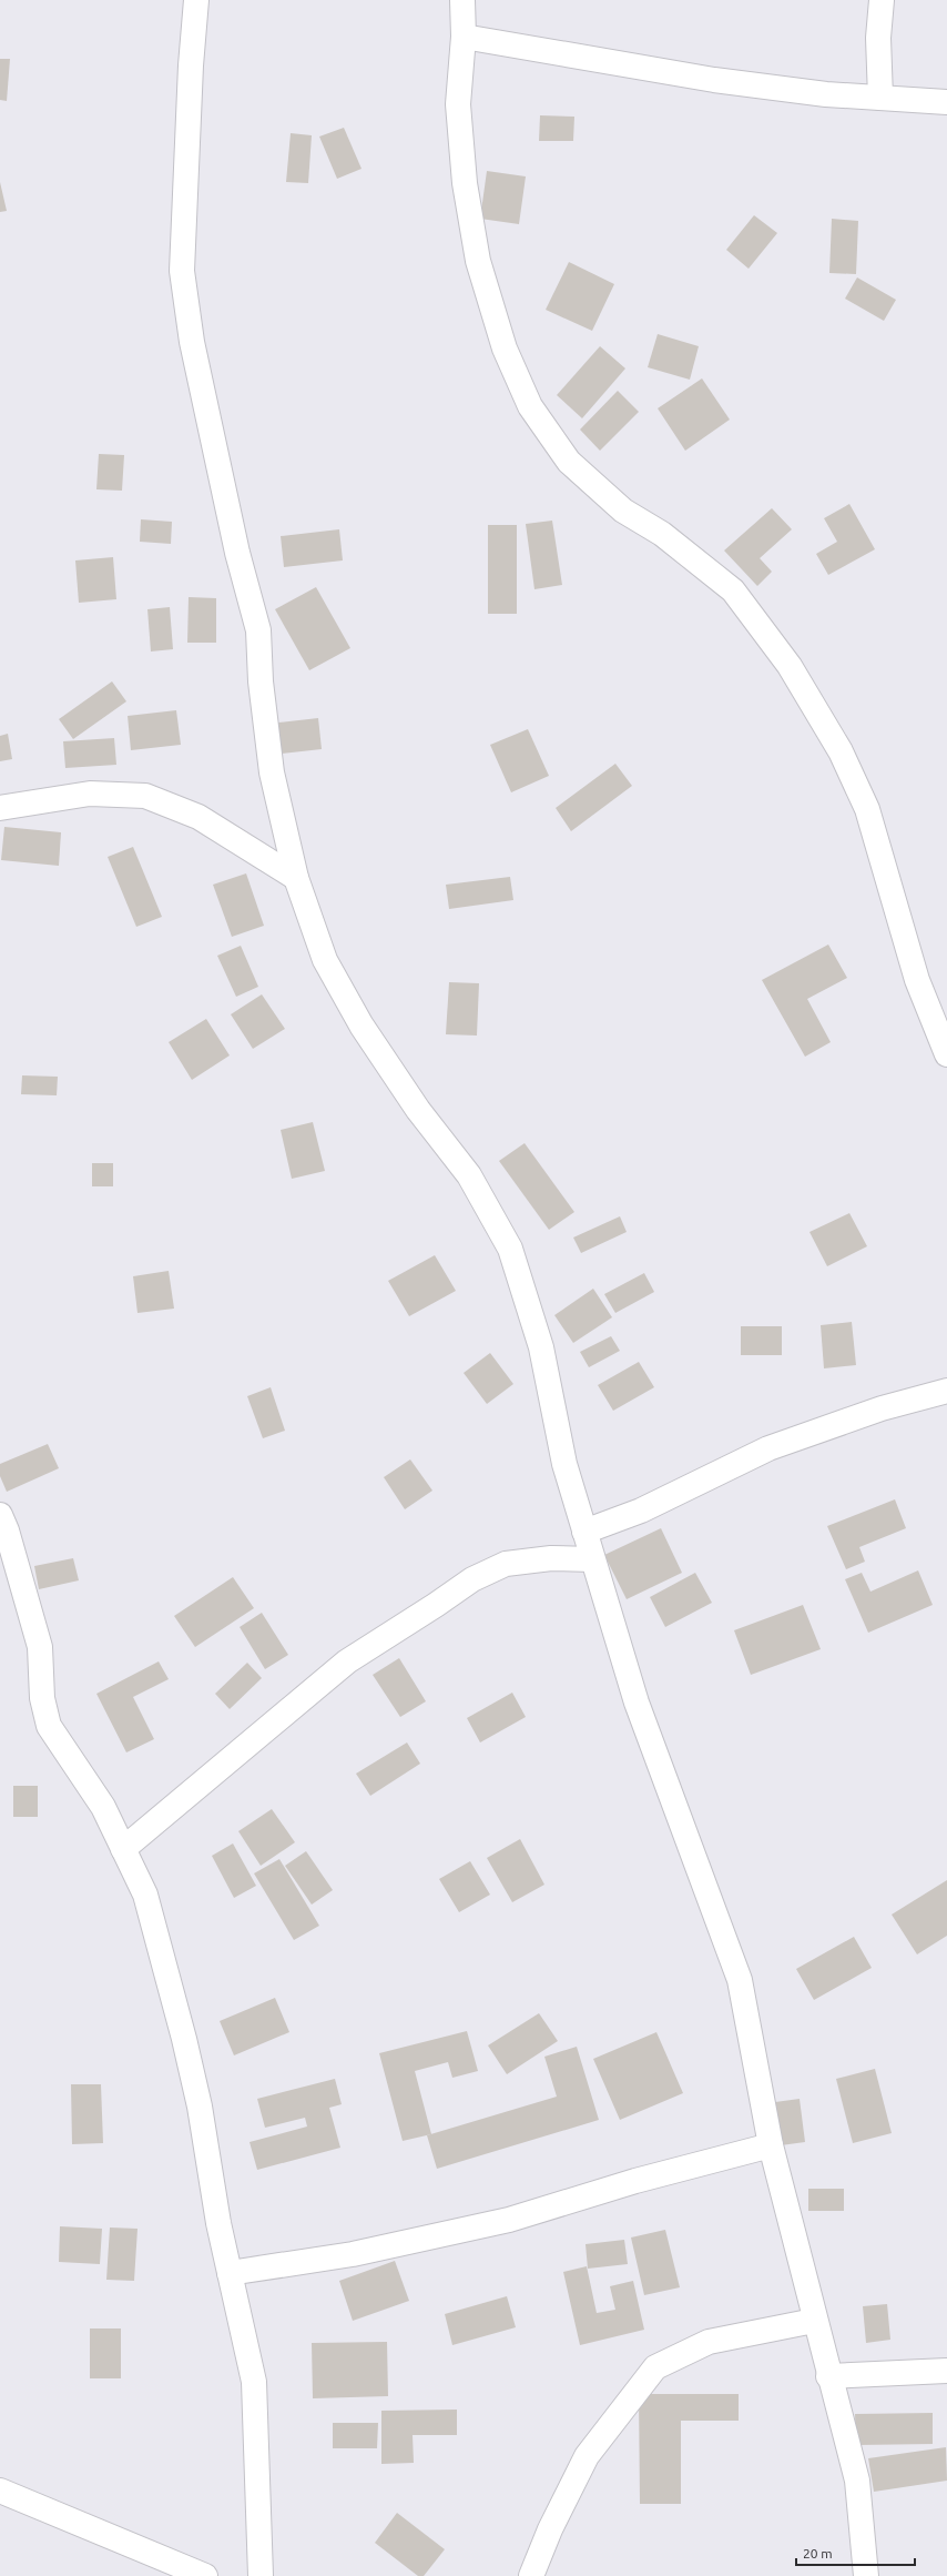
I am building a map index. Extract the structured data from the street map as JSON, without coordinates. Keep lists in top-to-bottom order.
{
  "scale_bar": "20 m"
}
